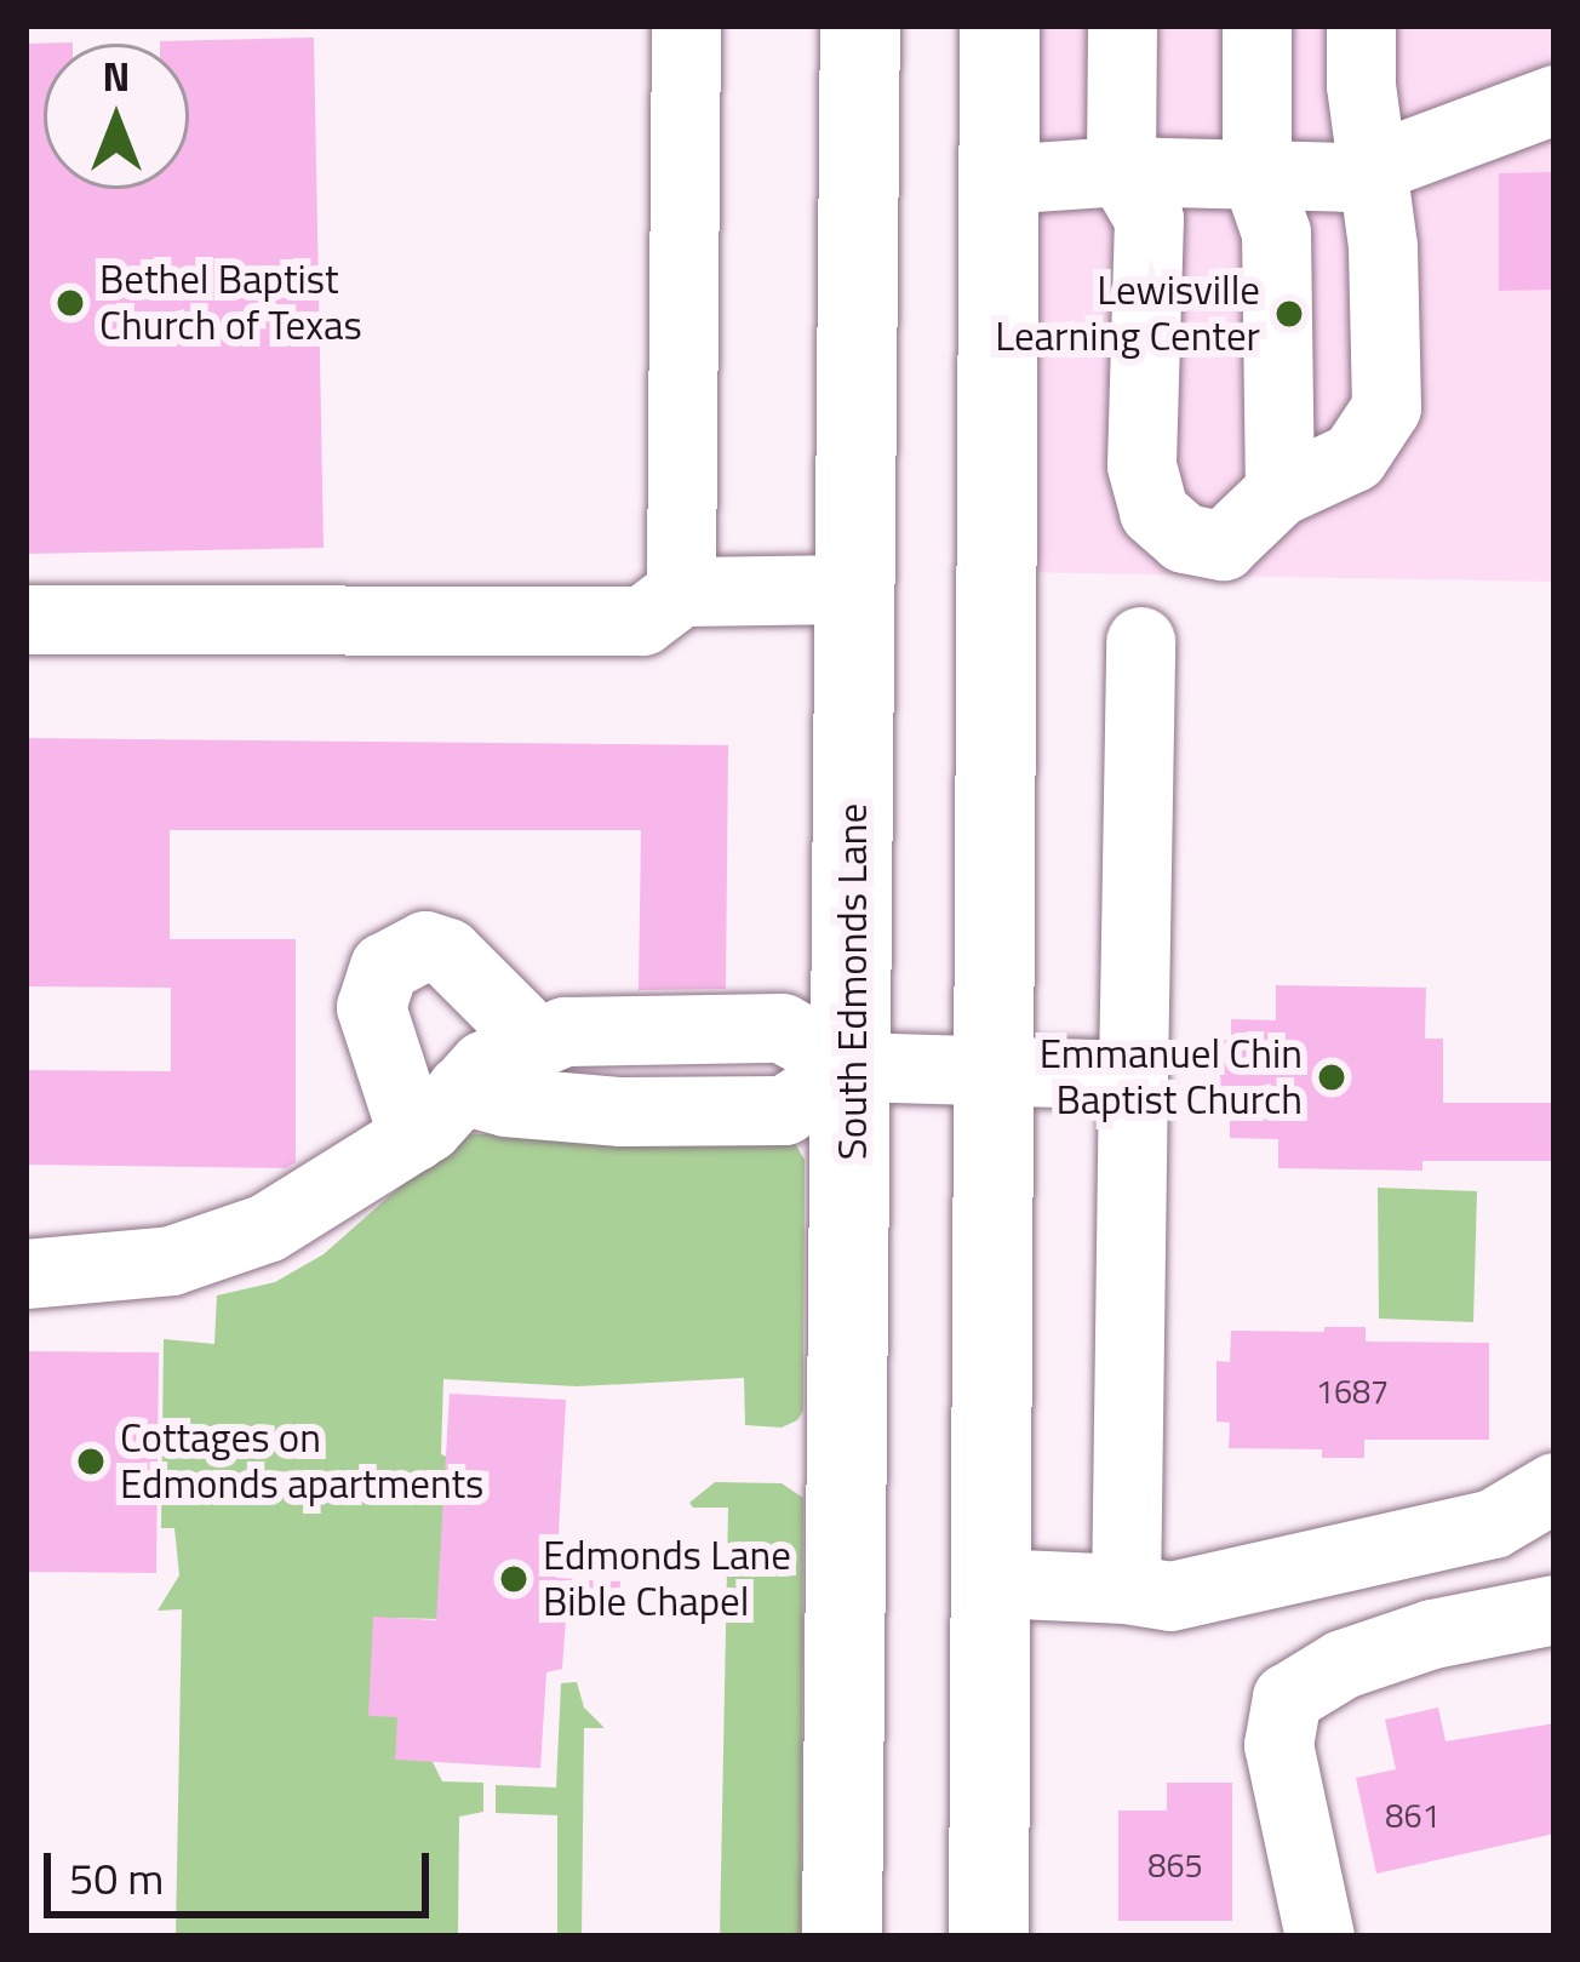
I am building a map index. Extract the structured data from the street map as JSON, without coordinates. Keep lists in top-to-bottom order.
{
  "streets": {
    "main road": ["South Edmonds Lane"]
  },
  "places": [
    "Bethel Baptist Church of Texas",
    "Lewisville Learning Center",
    "Emmanuel Chin Baptist Church",
    "Cottages on Edmonds apartments",
    "Edmonds Lane Bible Chapel"
  ],
  "house_numbers": ["1687", "861", "865"],
  "scale_bar": "50 m",
  "north": "top"
}
